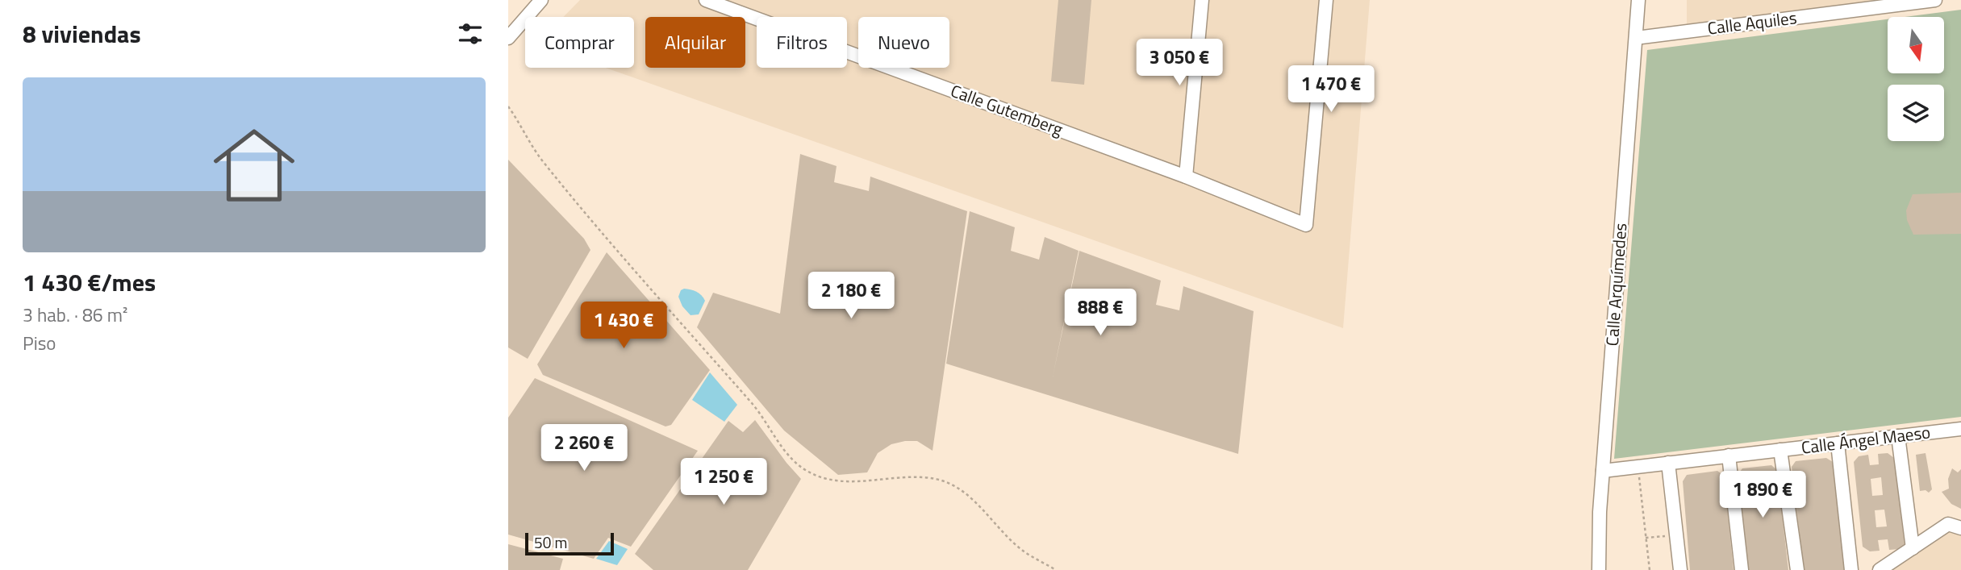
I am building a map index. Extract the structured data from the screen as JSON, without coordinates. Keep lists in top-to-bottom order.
{
  "streets": {
    "street": [
      "Calle Aquiles",
      "Calle Gutemberg",
      "Calle Arquímedes",
      "Calle Ángel Maeso"
    ]
  },
  "crossings": [
    ["Calle Aquiles", "Calle Arquímedes"],
    ["Calle Arquímedes", "Calle Ángel Maeso"]
  ],
  "scale_bar": "50 m",
  "north": "bottom",
  "page": {
    "heading": "8 viviendas",
    "chip": [
      "Comprar",
      "Alquilar",
      "Filtros",
      "Nuevo"
    ],
    "price": [
      "3 050 €",
      "1 470 €",
      "2 180 €",
      "888 €",
      "1 430 €",
      "2 260 €",
      "1 250 €",
      "1 890 €"
    ],
    "list": [
      {
        "name": "1 430 €/mes",
        "note": "3 hab. · 86 m² · Piso"
      }
    ],
    "scale": "50 m"
  }
}
